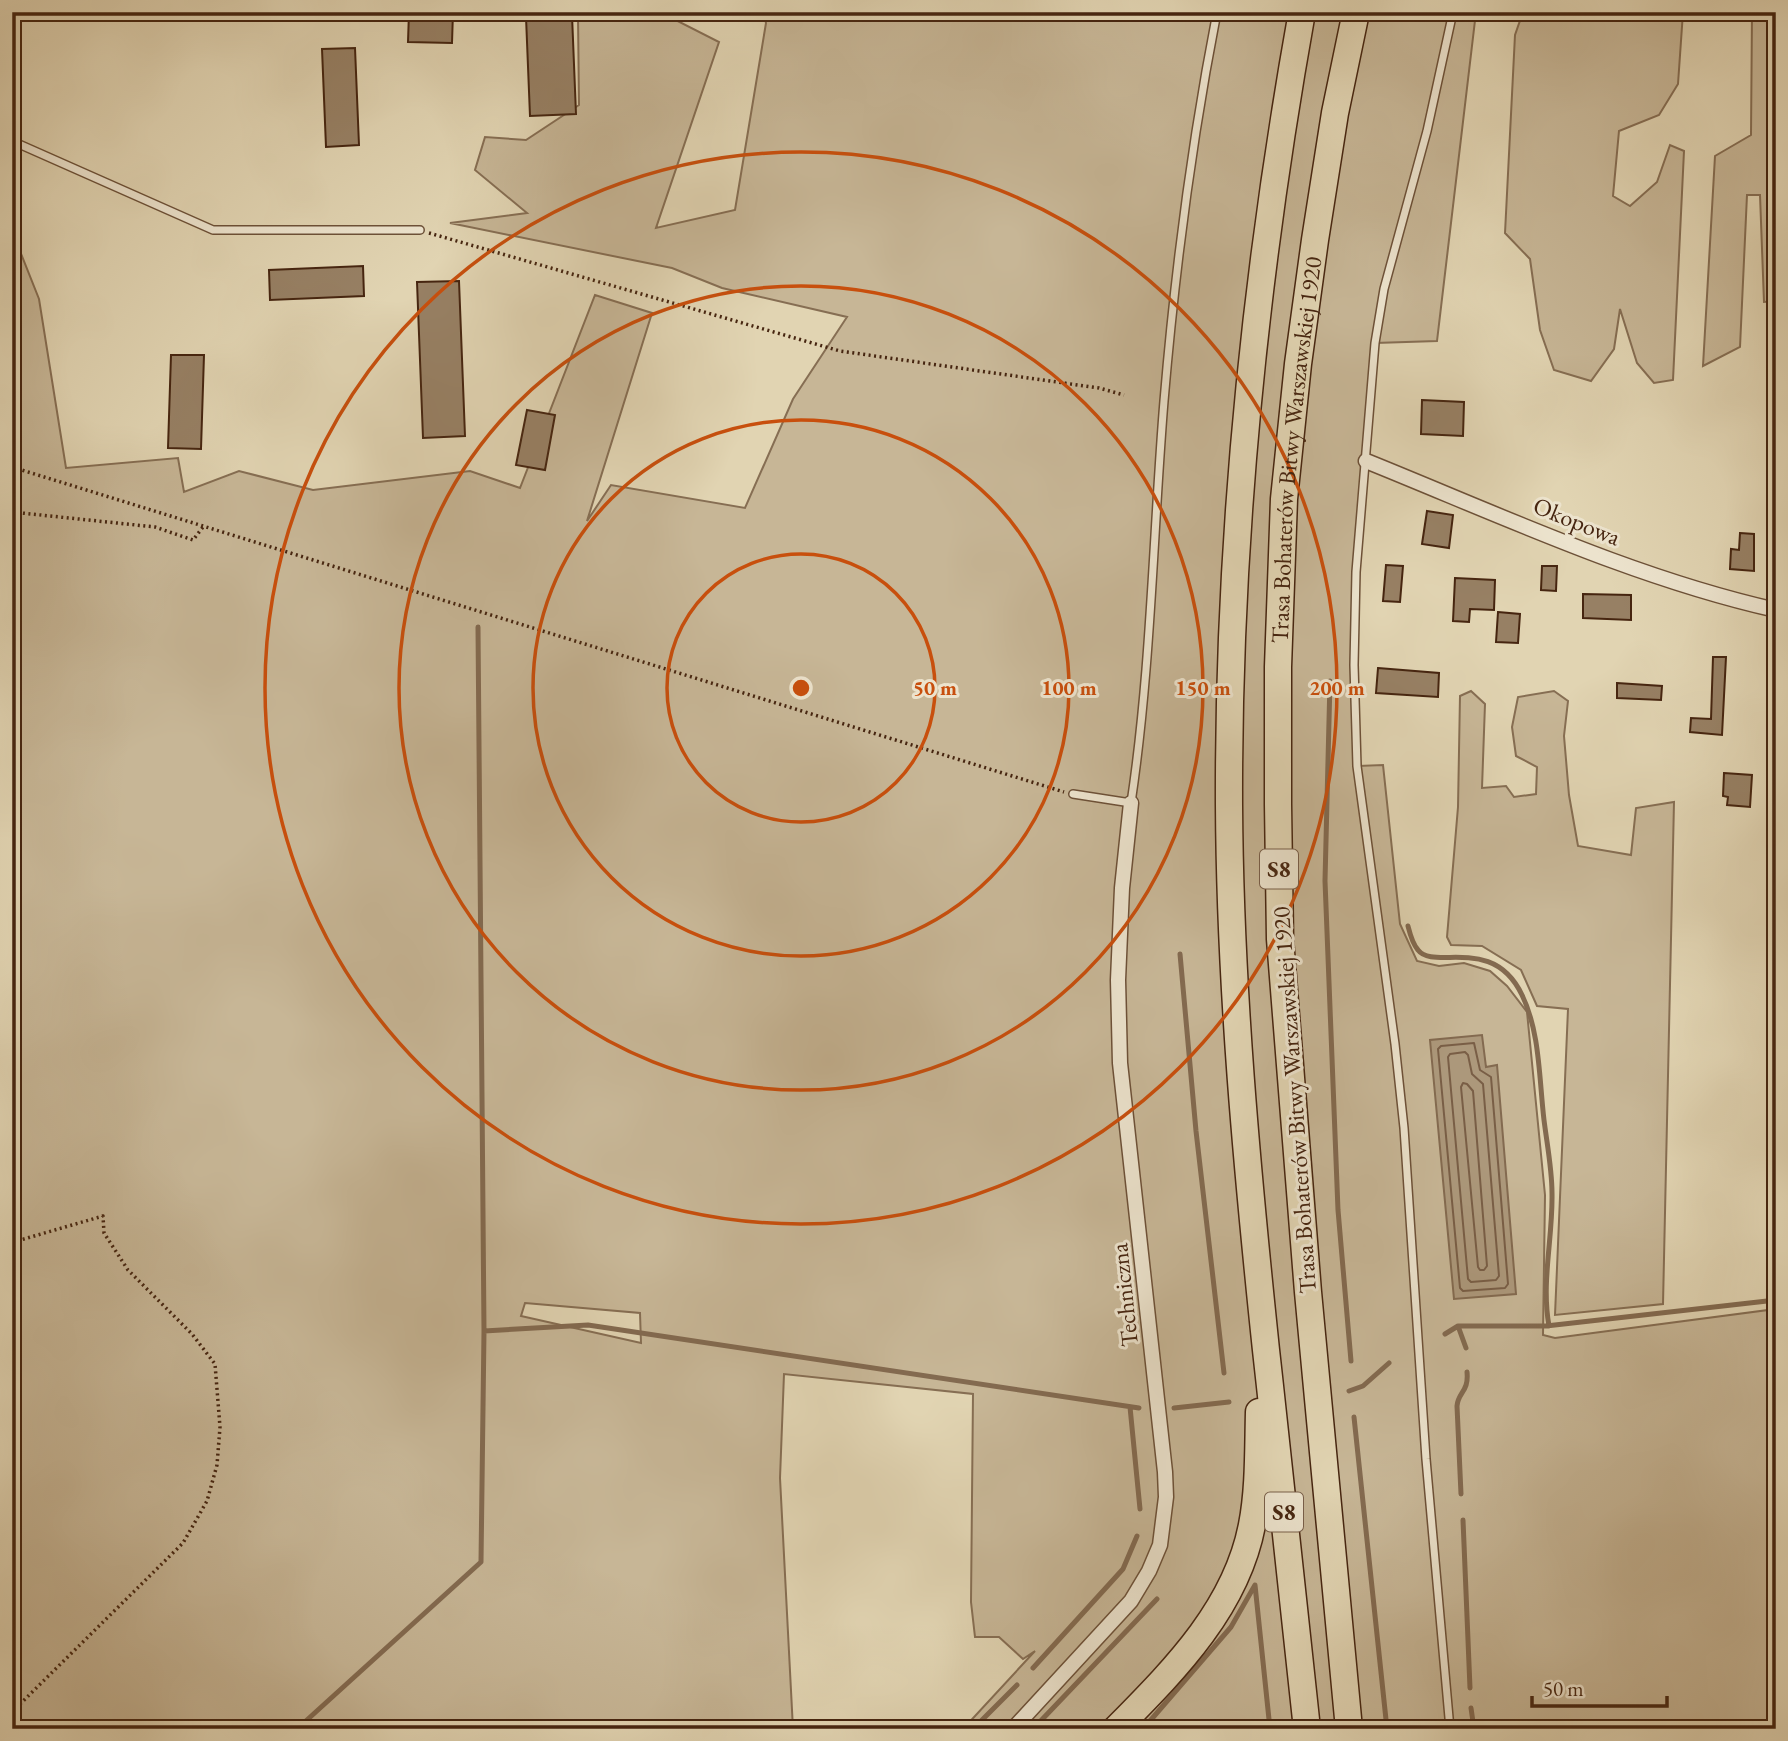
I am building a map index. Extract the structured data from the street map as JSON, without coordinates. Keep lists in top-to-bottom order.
{
  "streets": {
    "highway": ["Trasa Bohaterów Bitwy Warszawskiej 1920", "S8"],
    "street": ["Okopowa", "Techniczna"]
  },
  "scale_bar": "50 m",
  "rings": [
    "50 m",
    "100 m",
    "150 m",
    "200 m"
  ]
}
